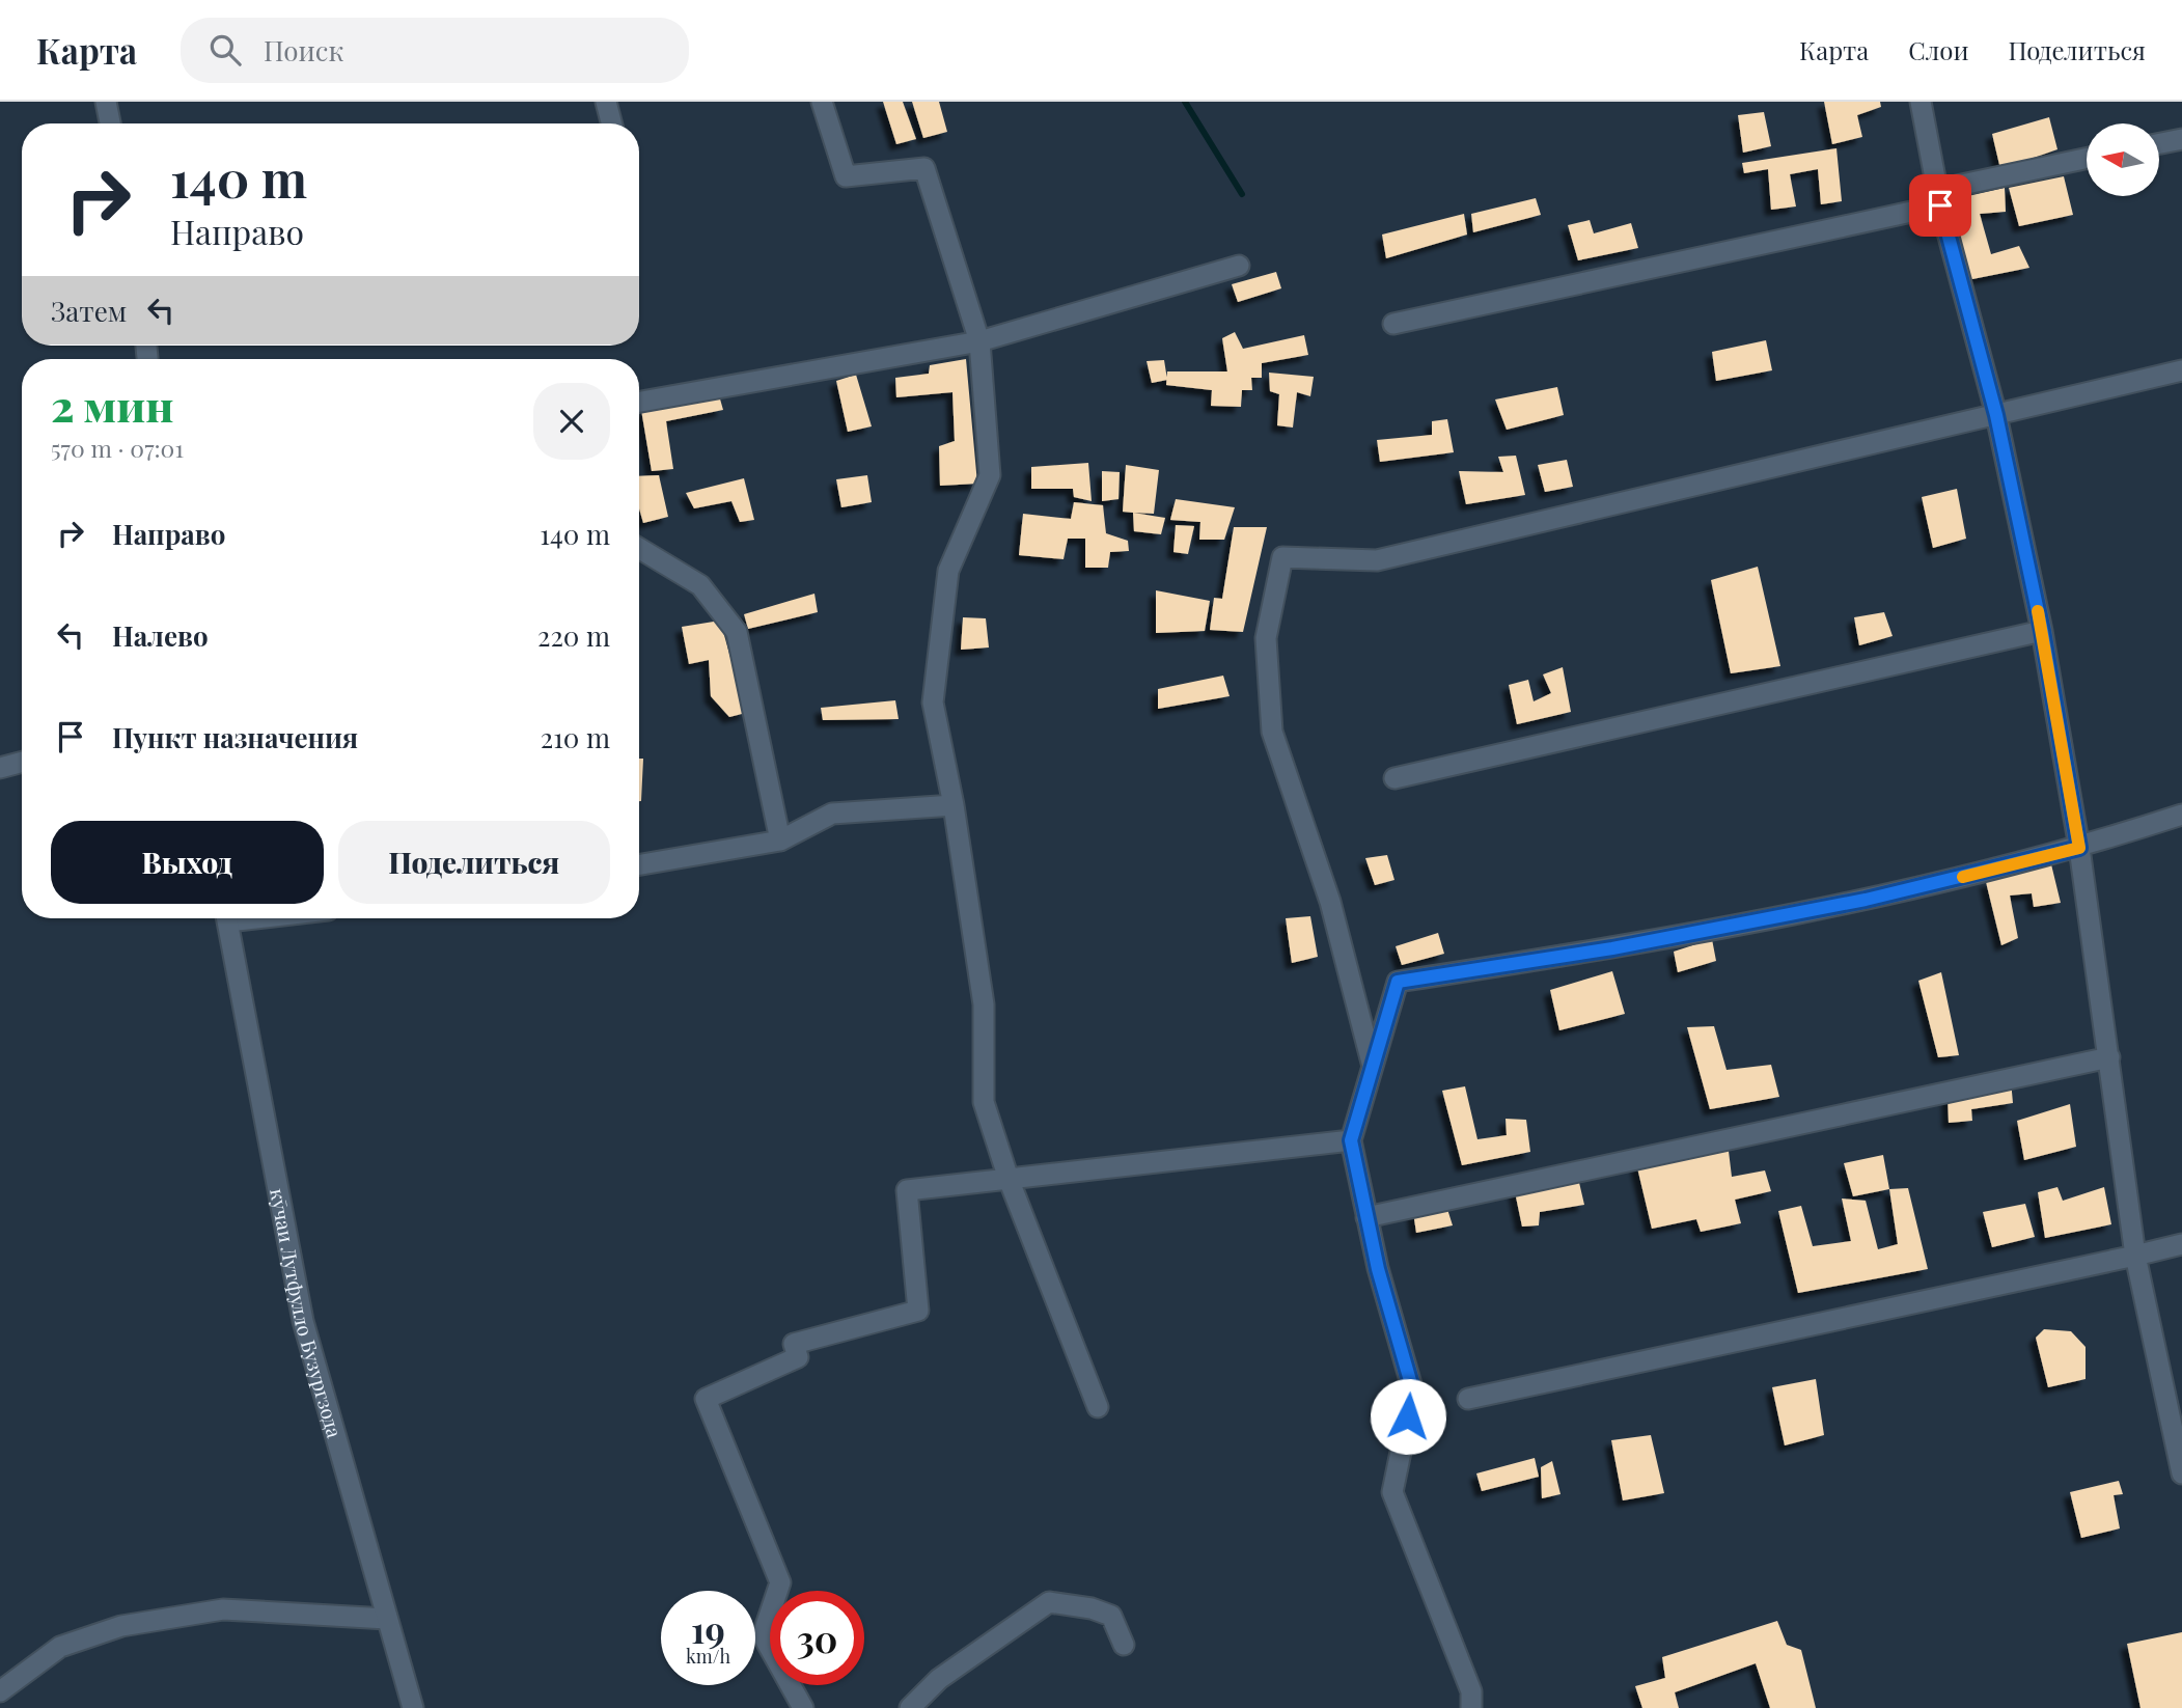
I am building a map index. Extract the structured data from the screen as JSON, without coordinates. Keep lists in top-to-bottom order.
{
  "streets": {
    "street": ["кӯчаи Лутфулло Бузургзода"]
  },
  "north": "left",
  "page": {
    "header": "Карта",
    "search": "Поиск",
    "nav": ["Карта", "Слои", "Поделиться"],
    "turn": ["140 m", "Направо"],
    "then": "Затем",
    "heading": ["2 мин", "570 m · 07:01"],
    "list": [
      {
        "name": "Направо",
        "value": "140 m"
      },
      {
        "name": "Налево",
        "value": "220 m"
      },
      {
        "name": "Пункт назначения",
        "value": "210 m"
      }
    ],
    "buttons": ["Выход", "Поделиться"],
    "speed": "19 km/h",
    "limit": "30"
  }
}
